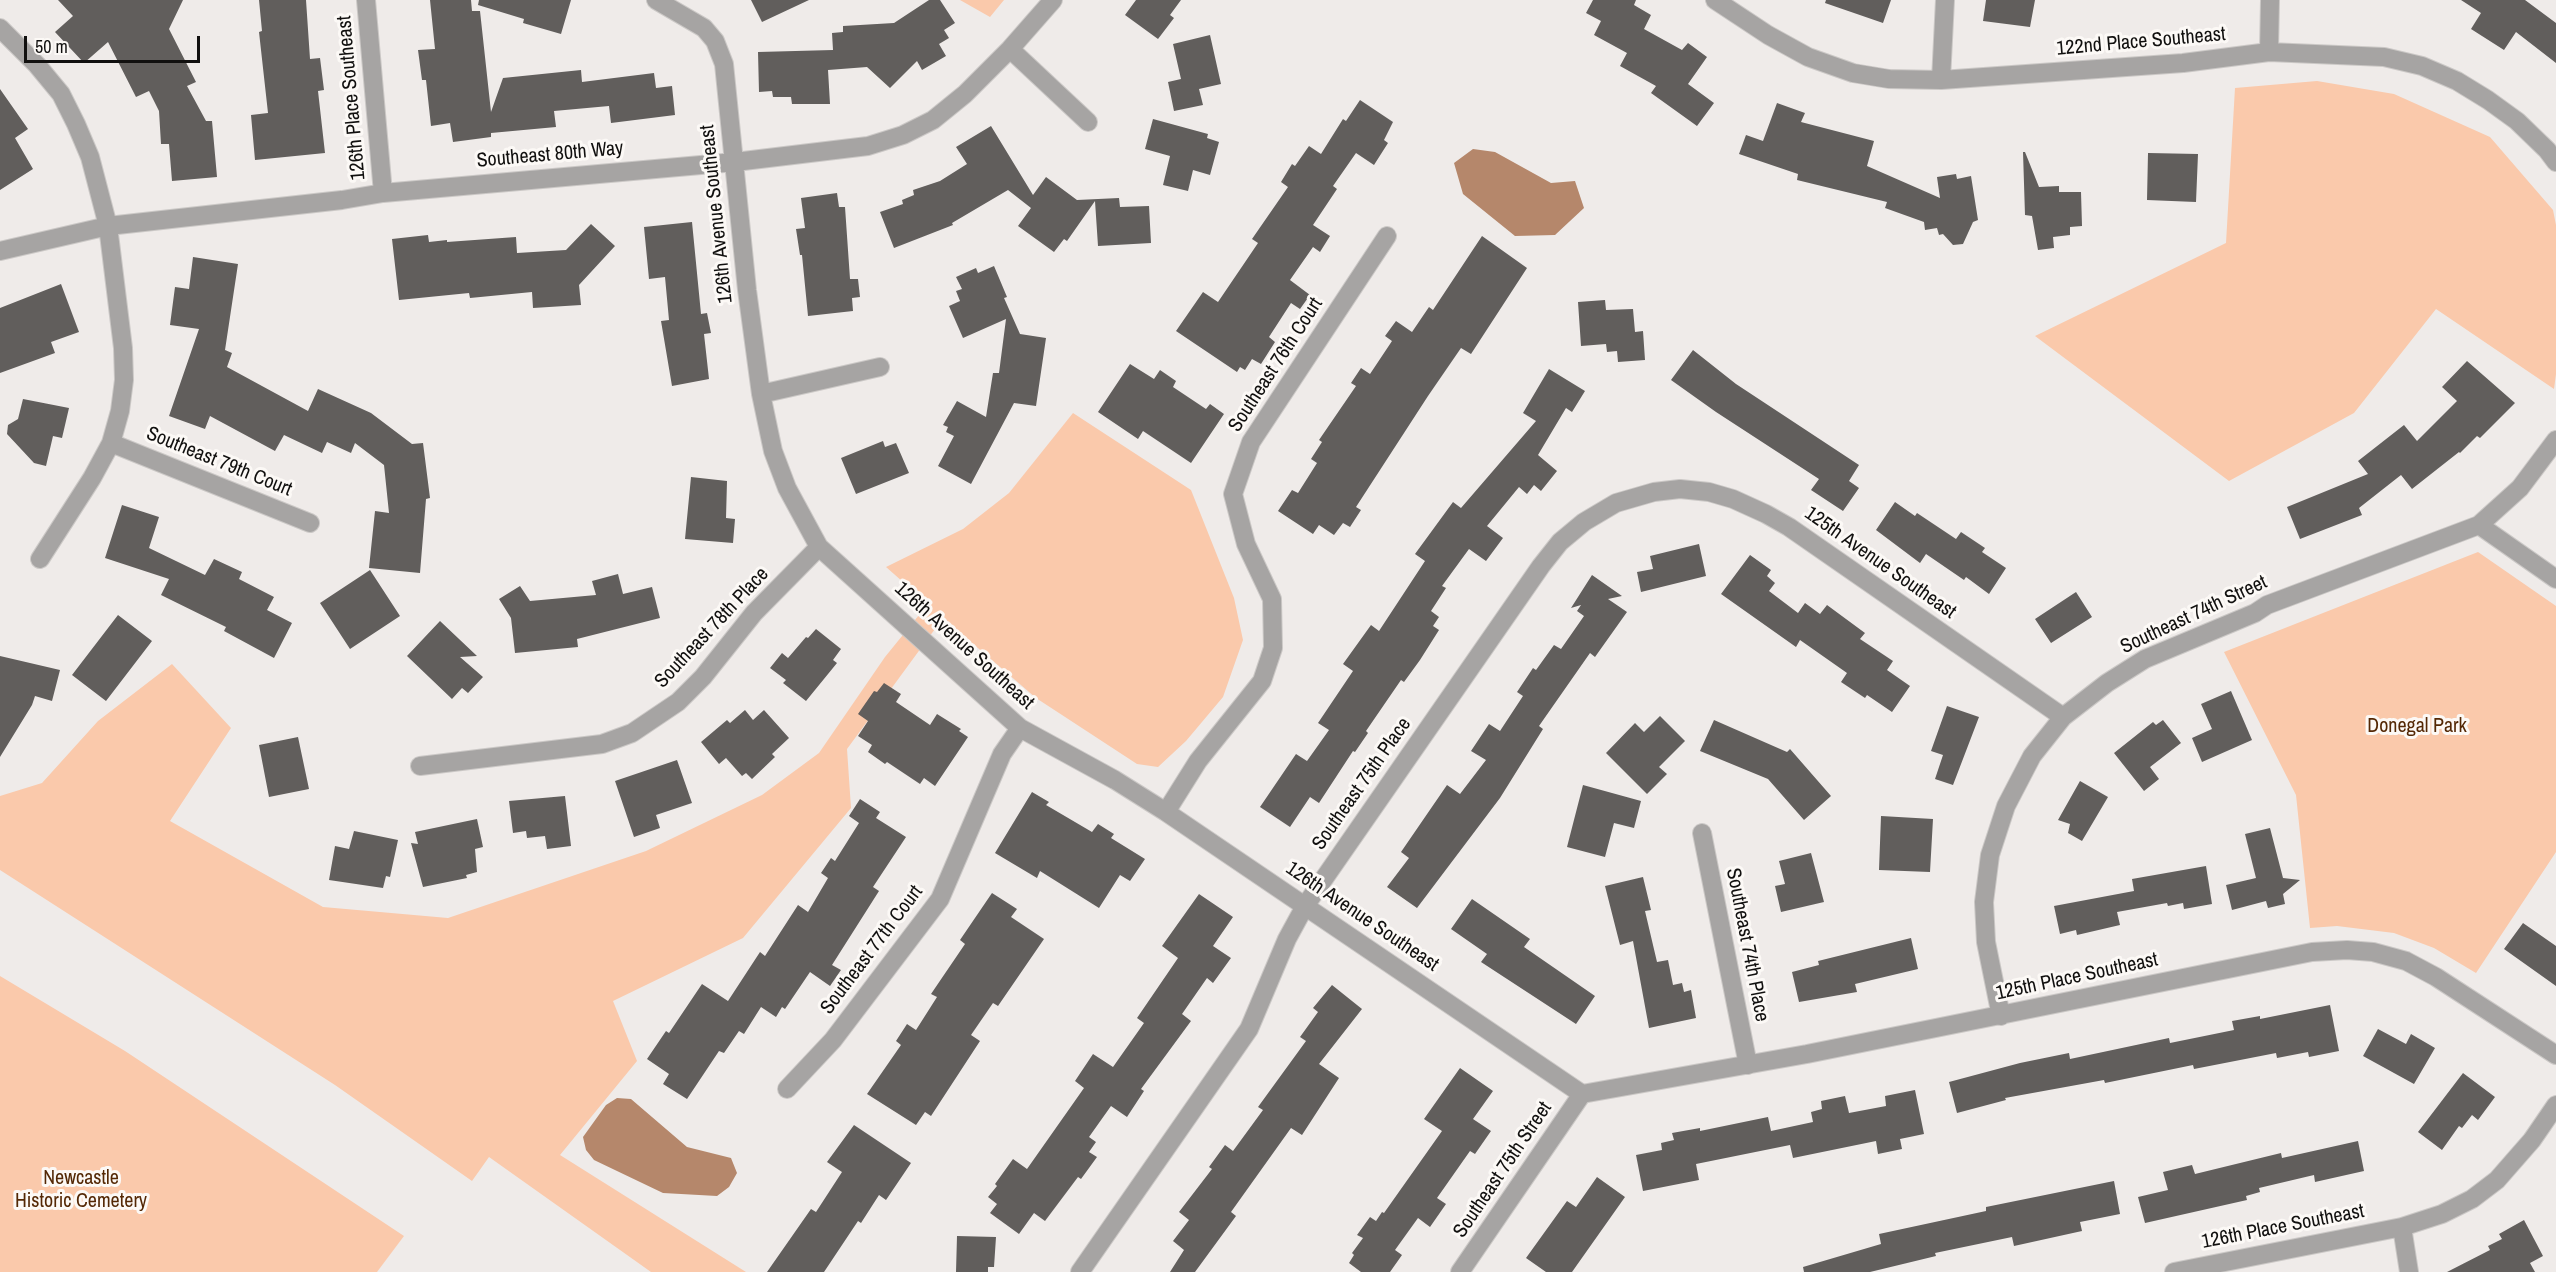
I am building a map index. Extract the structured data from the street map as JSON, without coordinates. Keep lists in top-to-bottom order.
{
  "streets": {
    "street": [
      "122nd Place Southeast",
      "126th Place Southeast",
      "Southeast 80th Way",
      "126th Avenue Southeast",
      "Southeast 76th Court",
      "Southeast 79th Court",
      "125th Avenue Southeast",
      "Southeast 74th Street",
      "Southeast 78th Place",
      "Southeast 75th Place",
      "Southeast 74th Place",
      "Southeast 77th Court",
      "125th Place Southeast",
      "Southeast 75th Street"
    ]
  },
  "crossings": [
    ["126th Place Southeast", "Southeast 80th Way"],
    ["Southeast 80th Way", "126th Avenue Southeast"],
    ["126th Avenue Southeast", "Southeast 76th Court"],
    ["126th Avenue Southeast", "Southeast 78th Place"],
    ["126th Avenue Southeast", "Southeast 75th Place"],
    ["126th Avenue Southeast", "Southeast 77th Court"],
    ["126th Avenue Southeast", "125th Place Southeast"],
    ["126th Avenue Southeast", "Southeast 75th Street"],
    ["125th Avenue Southeast", "Southeast 74th Street"],
    ["125th Avenue Southeast", "Southeast 75th Place"],
    ["Southeast 74th Street", "125th Place Southeast"],
    ["Southeast 74th Place", "125th Place Southeast"],
    ["125th Place Southeast", "Southeast 75th Street"]
  ],
  "parks": ["Donegal Park", "Newcastle Historic Cemetery"],
  "scale_bar": "50 m"
}
